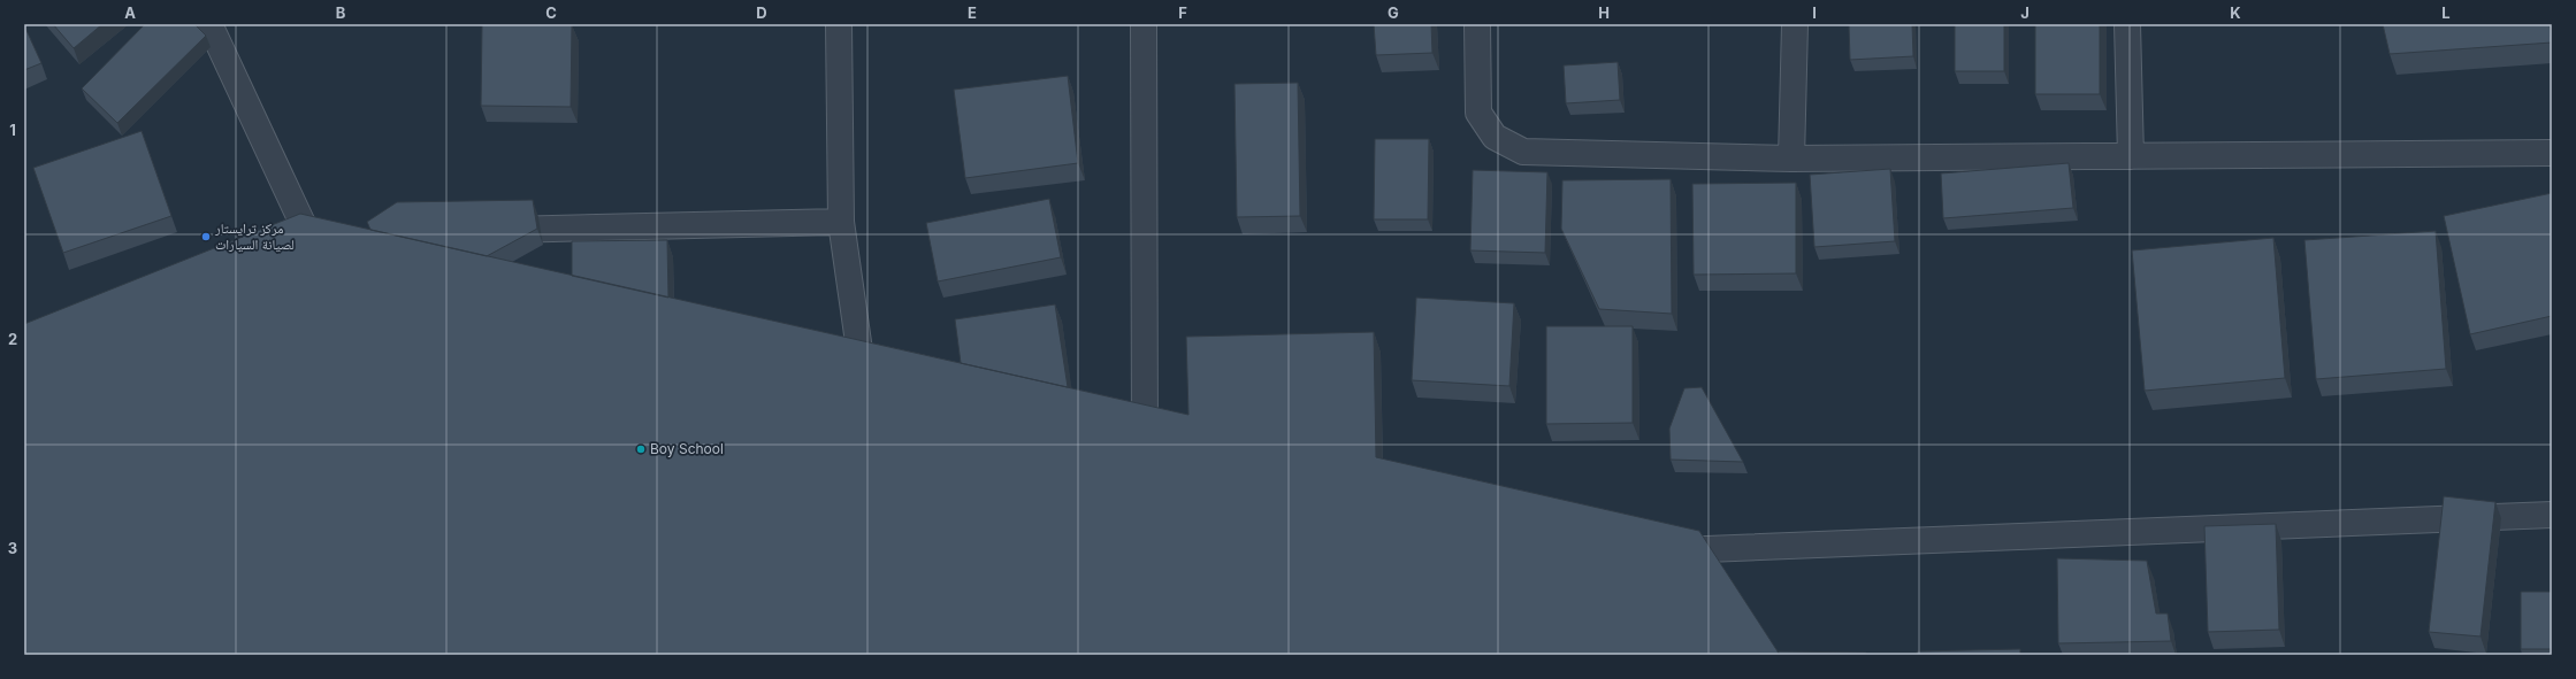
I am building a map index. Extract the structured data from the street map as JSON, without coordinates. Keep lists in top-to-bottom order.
{
  "places": ["مركز ترايستار لصيانة السيارات", "Boy School"],
  "grid": {
    "columns": [
      "A",
      "B",
      "C",
      "D",
      "E",
      "F",
      "G",
      "H",
      "I",
      "J",
      "K",
      "L"
    ],
    "rows": ["1", "2", "3"]
  }
}
